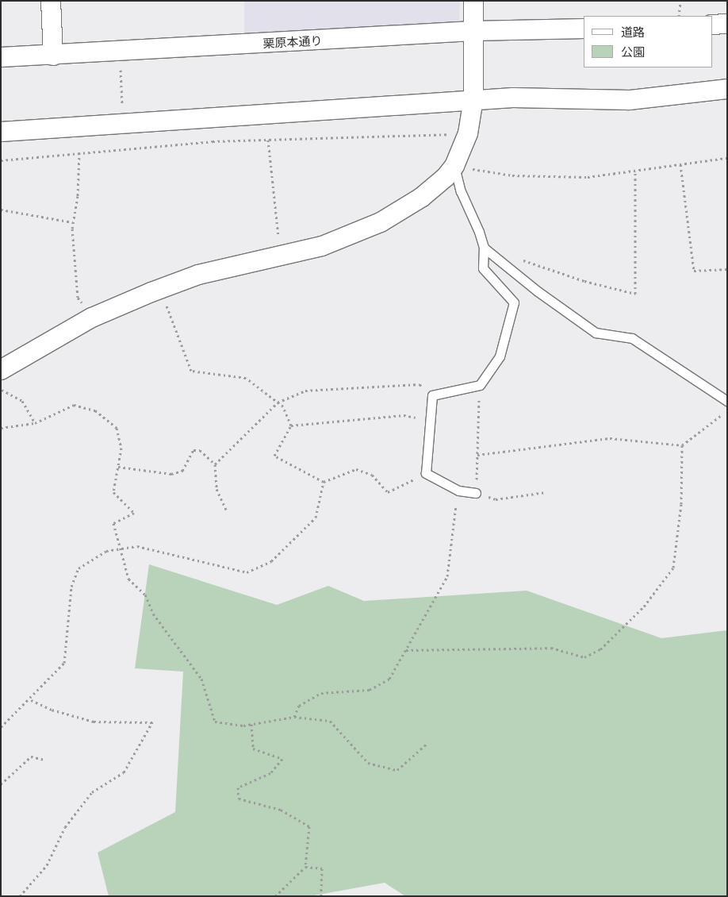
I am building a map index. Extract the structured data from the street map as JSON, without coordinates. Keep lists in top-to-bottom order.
{
  "streets": {
    "street": ["栗原本通り"]
  },
  "legend": ["道路", "公園"]
}
